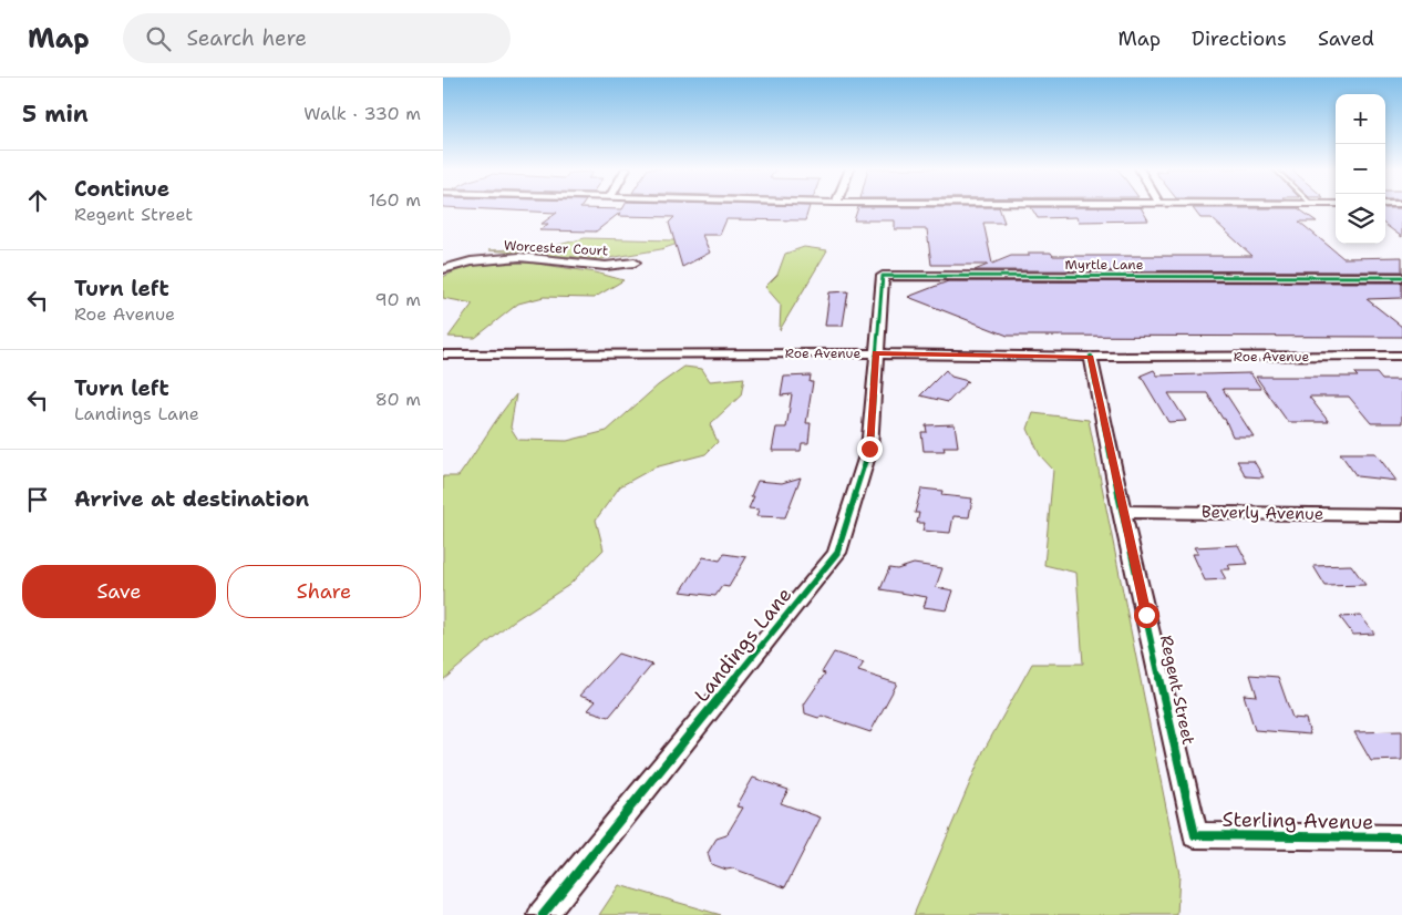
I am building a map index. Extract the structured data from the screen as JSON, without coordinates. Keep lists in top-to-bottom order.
{
  "streets": {
    "street": [
      "Worcester Court",
      "Myrtle Lane",
      "Roe Avenue",
      "Beverly Avenue",
      "Landings Lane",
      "Regent Street",
      "Sterling Avenue"
    ]
  },
  "crossings": [
    ["Myrtle Lane", "Roe Avenue"],
    ["Myrtle Lane", "Landings Lane"],
    ["Roe Avenue", "Landings Lane"],
    ["Roe Avenue", "Regent Street"],
    ["Beverly Avenue", "Regent Street"],
    ["Regent Street", "Sterling Avenue"]
  ],
  "page": {
    "header": "Map",
    "search": "Search here",
    "nav": ["Map", "Directions", "Saved"],
    "heading": ["5 min", "Walk · 330 m"],
    "map_buttons": ["+", "−"],
    "list": [
      ["Continue", "Regent Street", "160 m"],
      ["Turn left", "Roe Avenue", "90 m"],
      ["Turn left", "Landings Lane", "80 m"],
      "Arrive at destination"
    ],
    "buttons": ["Save", "Share"]
  }
}
